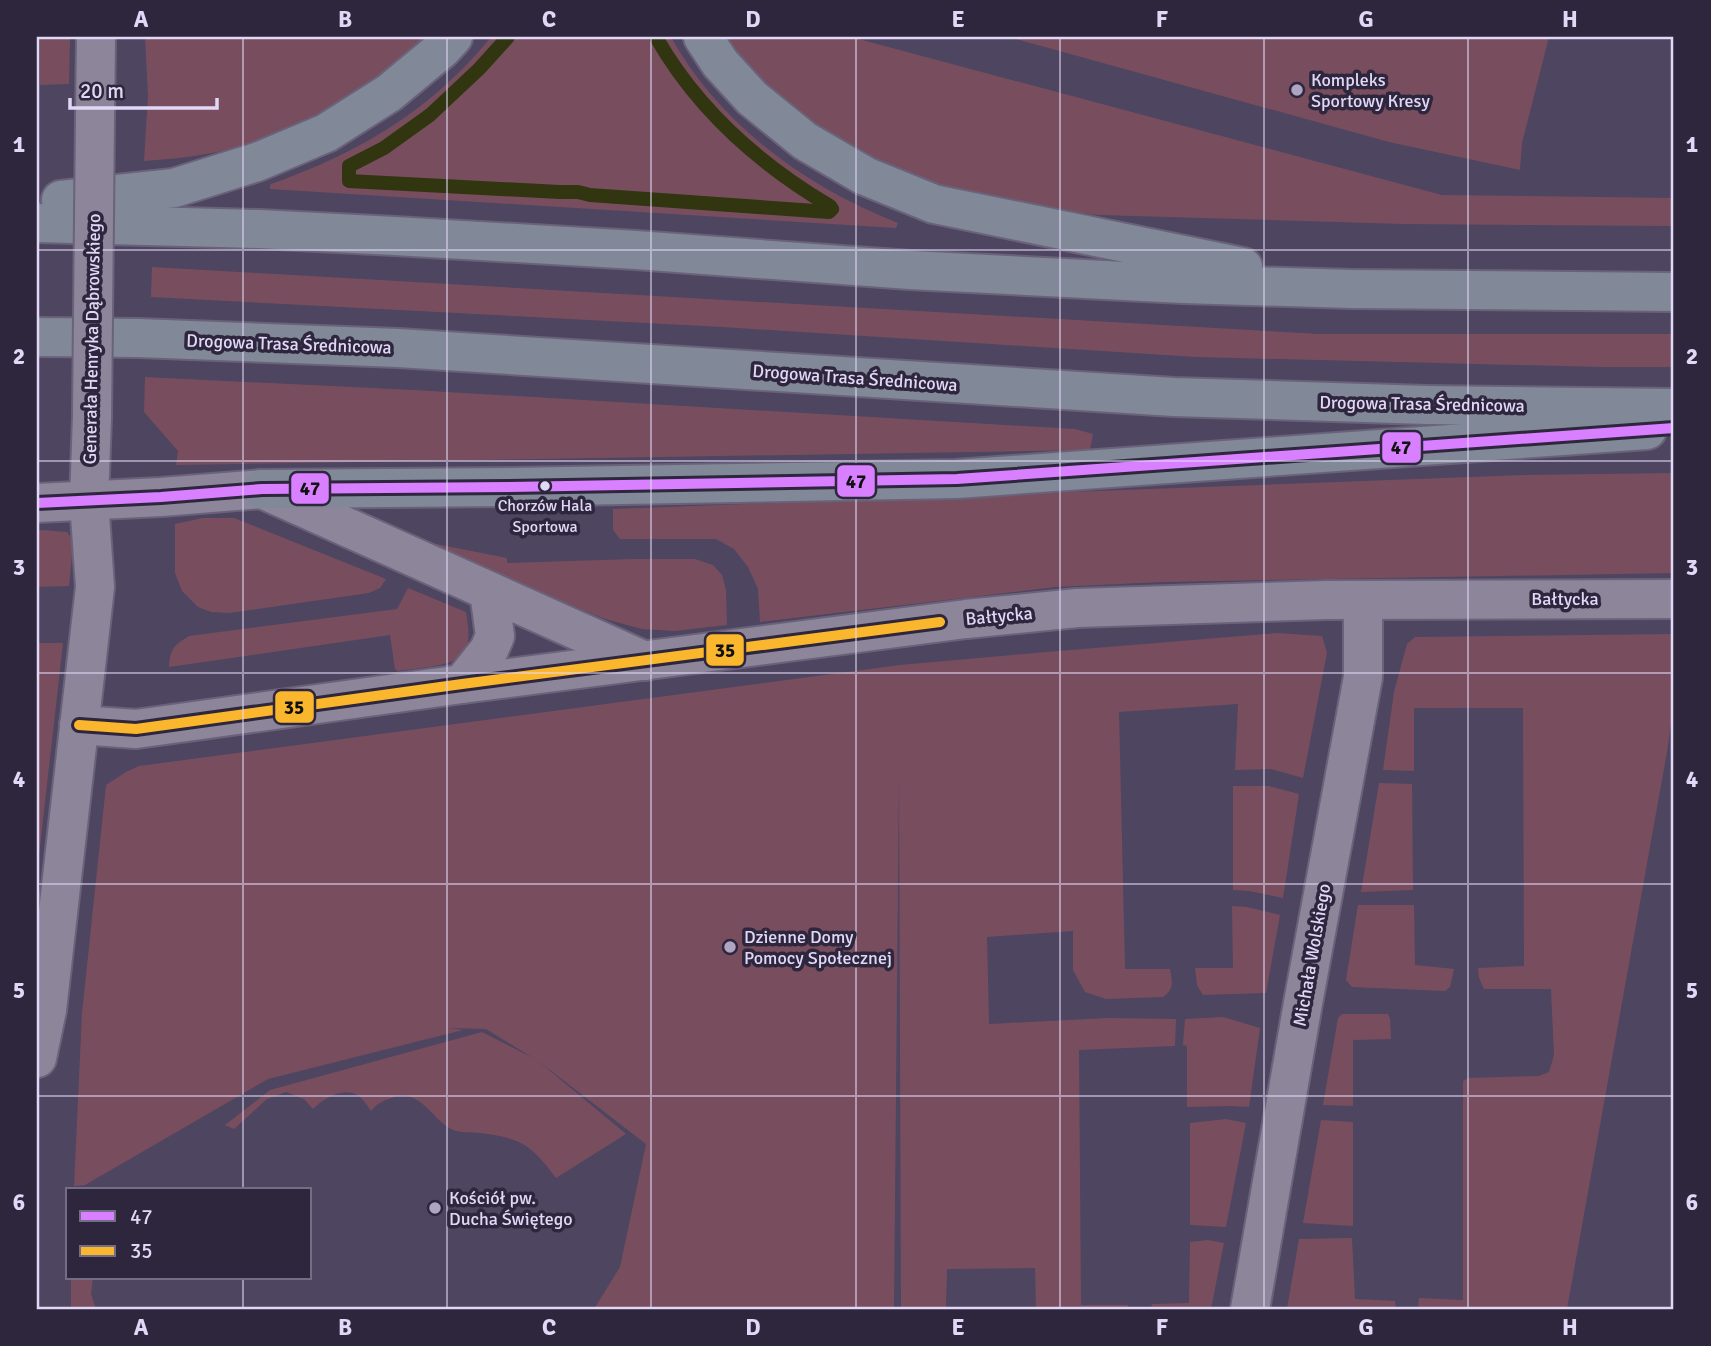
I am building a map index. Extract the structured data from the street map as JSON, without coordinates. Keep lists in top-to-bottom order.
{
  "streets": {
    "main road": ["Drogowa Trasa Średnicowa"],
    "street": ["Generała Henryka Dąbrowskiego", "Bałtycka", "Michała Wolskiego"]
  },
  "crossings": [
    ["Generała Henryka Dąbrowskiego", "Bałtycka"],
    ["Bałtycka", "Michała Wolskiego"]
  ],
  "places": [
    "Kompleks Sportowy Kresy",
    "Chorzów Hala Sportowa",
    "Dzienne Domy Pomocy Społecznej",
    "Kościół pw. Ducha Świętego"
  ],
  "lines": ["transit line 47", "transit line 35"],
  "legend": ["47", "35"],
  "scale_bar": "20 m",
  "grid": {
    "columns": [
      "A",
      "B",
      "C",
      "D",
      "E",
      "F",
      "G",
      "H"
    ],
    "rows": [
      "1",
      "2",
      "3",
      "4",
      "5",
      "6"
    ]
  }
}
